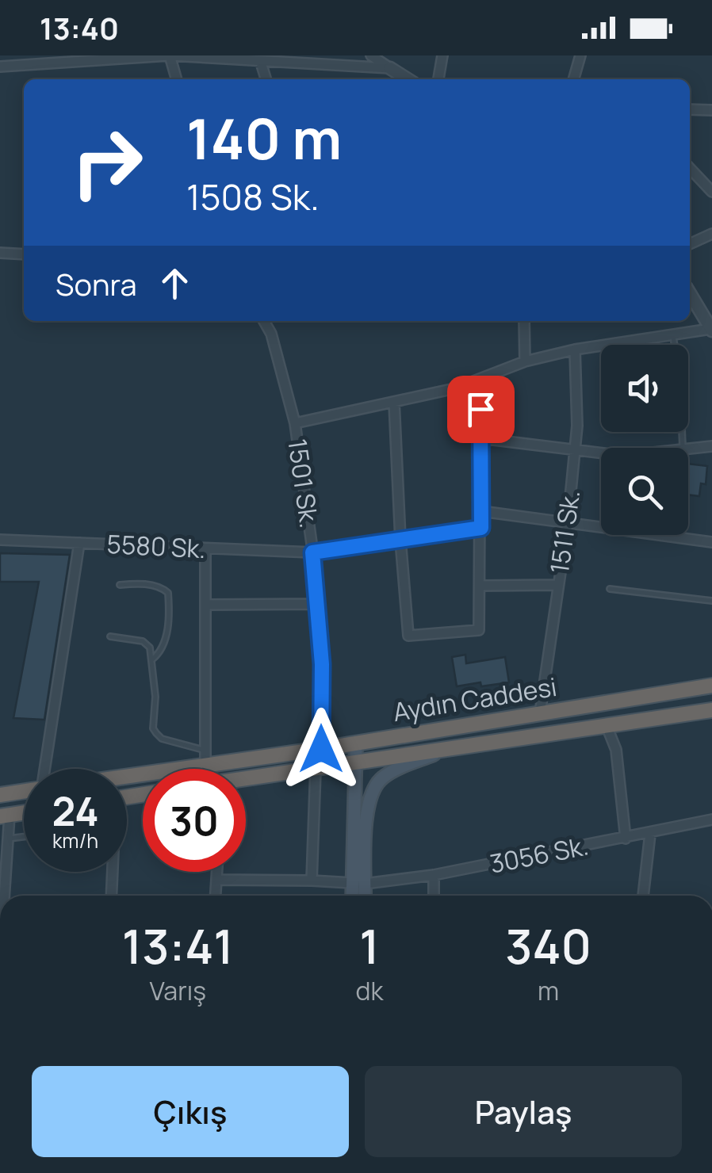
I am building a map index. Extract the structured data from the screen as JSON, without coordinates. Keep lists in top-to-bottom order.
{
  "streets": {
    "highway": ["Aydın Caddesi"],
    "street": [
      "1501 Sk.",
      "1511 Sk.",
      "5580 Sk.",
      "3056 Sk."
    ]
  },
  "crossings": [
    ["1501 Sk.", "5580 Sk."],
    ["1501 Sk.", "Aydın Caddesi"],
    ["1511 Sk.", "Aydın Caddesi"]
  ],
  "page": {
    "status": "13:40",
    "turn": ["140 m", "1508 Sk."],
    "then": "Sonra",
    "speed": "24 km/h",
    "limit": "30",
    "eta": [
      "13:41",
      "Varış",
      "1",
      "dk",
      "340",
      "m"
    ],
    "buttons": ["Çıkış", "Paylaş"]
  }
}
